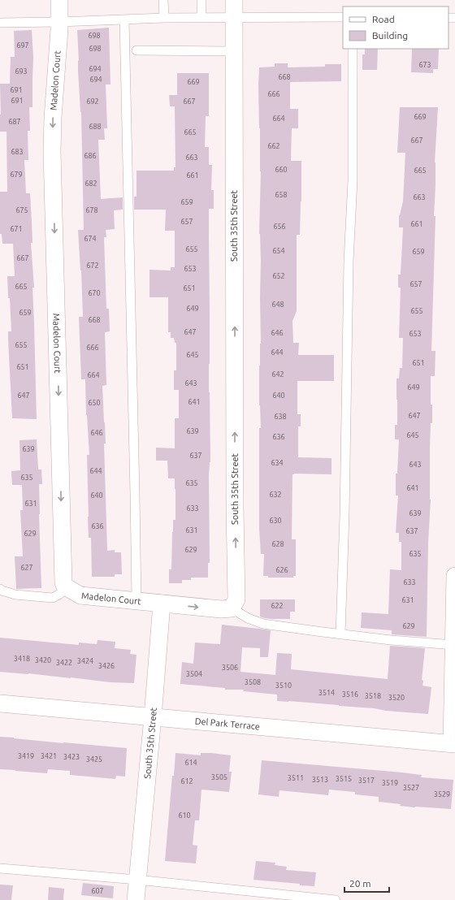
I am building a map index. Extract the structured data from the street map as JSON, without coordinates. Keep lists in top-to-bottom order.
{
  "streets": {
    "street": ["Madelon Court", "South 35th Street", "Del Park Terrace"]
  },
  "crossings": [
    ["Madelon Court", "South 35th Street"],
    ["South 35th Street", "Del Park Terrace"]
  ],
  "one_way": ["Madelon Court", "South 35th Street"],
  "house_numbers": [
    "698",
    "697",
    "698",
    "673",
    "694",
    "693",
    "668",
    "694",
    "669",
    "691",
    "666",
    "691",
    "692",
    "667",
    "669",
    "664",
    "687",
    "688",
    "665",
    "667",
    "662",
    "683",
    "686",
    "663",
    "660",
    "665",
    "679",
    "661",
    "682",
    "658",
    "663",
    "659",
    "675",
    "678",
    "657",
    "661",
    "656",
    "671",
    "674",
    "655",
    "654",
    "659",
    "667",
    "672",
    "653",
    "652",
    "657",
    "665",
    "651",
    "670",
    "648",
    "649",
    "655",
    "659",
    "668",
    "647",
    "646",
    "653",
    "655",
    "666",
    "644",
    "645",
    "651",
    "651",
    "642",
    "664",
    "643",
    "649",
    "647",
    "640",
    "641",
    "650",
    "647",
    "638",
    "639",
    "646",
    "645",
    "636",
    "639",
    "637",
    "634",
    "643",
    "644",
    "635",
    "635",
    "641",
    "632",
    "640",
    "631",
    "633",
    "639",
    "630",
    "636",
    "631",
    "637",
    "629",
    "628",
    "629",
    "635",
    "627",
    "626",
    "633",
    "631",
    "622",
    "629",
    "3418",
    "3420",
    "3424",
    "3422",
    "3426",
    "3506",
    "3504",
    "3508",
    "3510",
    "3514",
    "3516",
    "3518",
    "3520",
    "3419",
    "3421",
    "3423",
    "3425",
    "614",
    "3505",
    "3511",
    "3515",
    "3513",
    "3517",
    "612",
    "3519",
    "3527",
    "3529",
    "610",
    "607"
  ],
  "legend": ["Road", "Building"],
  "scale_bar": "20 m"
}
